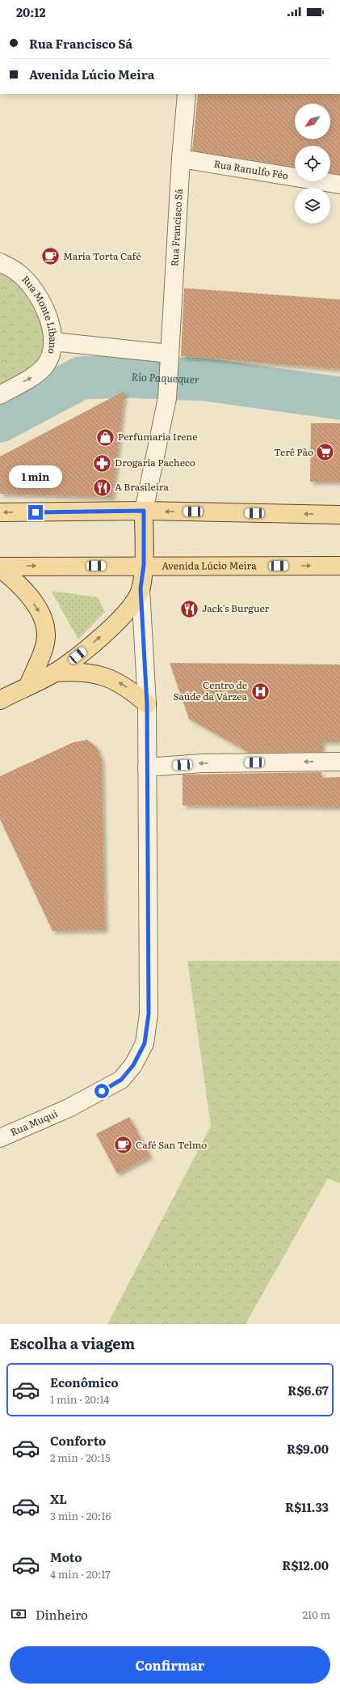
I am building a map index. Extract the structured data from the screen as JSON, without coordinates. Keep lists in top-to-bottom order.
{
  "streets": {
    "main road": ["Avenida Lúcio Meira"],
    "street": [
      "Rua Ranulfo Féo",
      "Rua Francisco Sá",
      "Rua Monte Líbano",
      "Rua Muqui"
    ]
  },
  "crossings": [
    ["Rua Ranulfo Féo", "Rua Francisco Sá"]
  ],
  "one_way": ["Rua Monte Líbano"],
  "water": ["Rio Paquequer"],
  "places": {
    "cafe": ["Maria Torta Café", "Café San Telmo"],
    "shop": ["Perfumaria Irene"],
    "supermarket": ["Terê Pão"],
    "pharmacy": ["Drogaria Pacheco"],
    "restaurant": ["A Brasileira", "Jack's Burguer"],
    "hospital": ["Centro de Saúde da Várzea"]
  },
  "north": "bottom left",
  "page": {
    "status": "20:12",
    "banner": ["Rua Francisco Sá", "Avenida Lúcio Meira"],
    "bubble": "1 min",
    "heading": "Escolha a viagem",
    "list": [
      {
        "name": "Econômico",
        "note": "1 min · 20:14",
        "value": "R$6.67"
      },
      {
        "name": "Conforto",
        "note": "2 min · 20:15",
        "value": "R$9.00"
      },
      {
        "name": "XL",
        "note": "3 min · 20:16",
        "value": "R$11.33"
      },
      {
        "name": "Moto",
        "note": "4 min · 20:17",
        "value": "R$12.00"
      }
    ],
    "pay": ["Dinheiro", "210 m"],
    "buttons": "Confirmar"
  }
}
